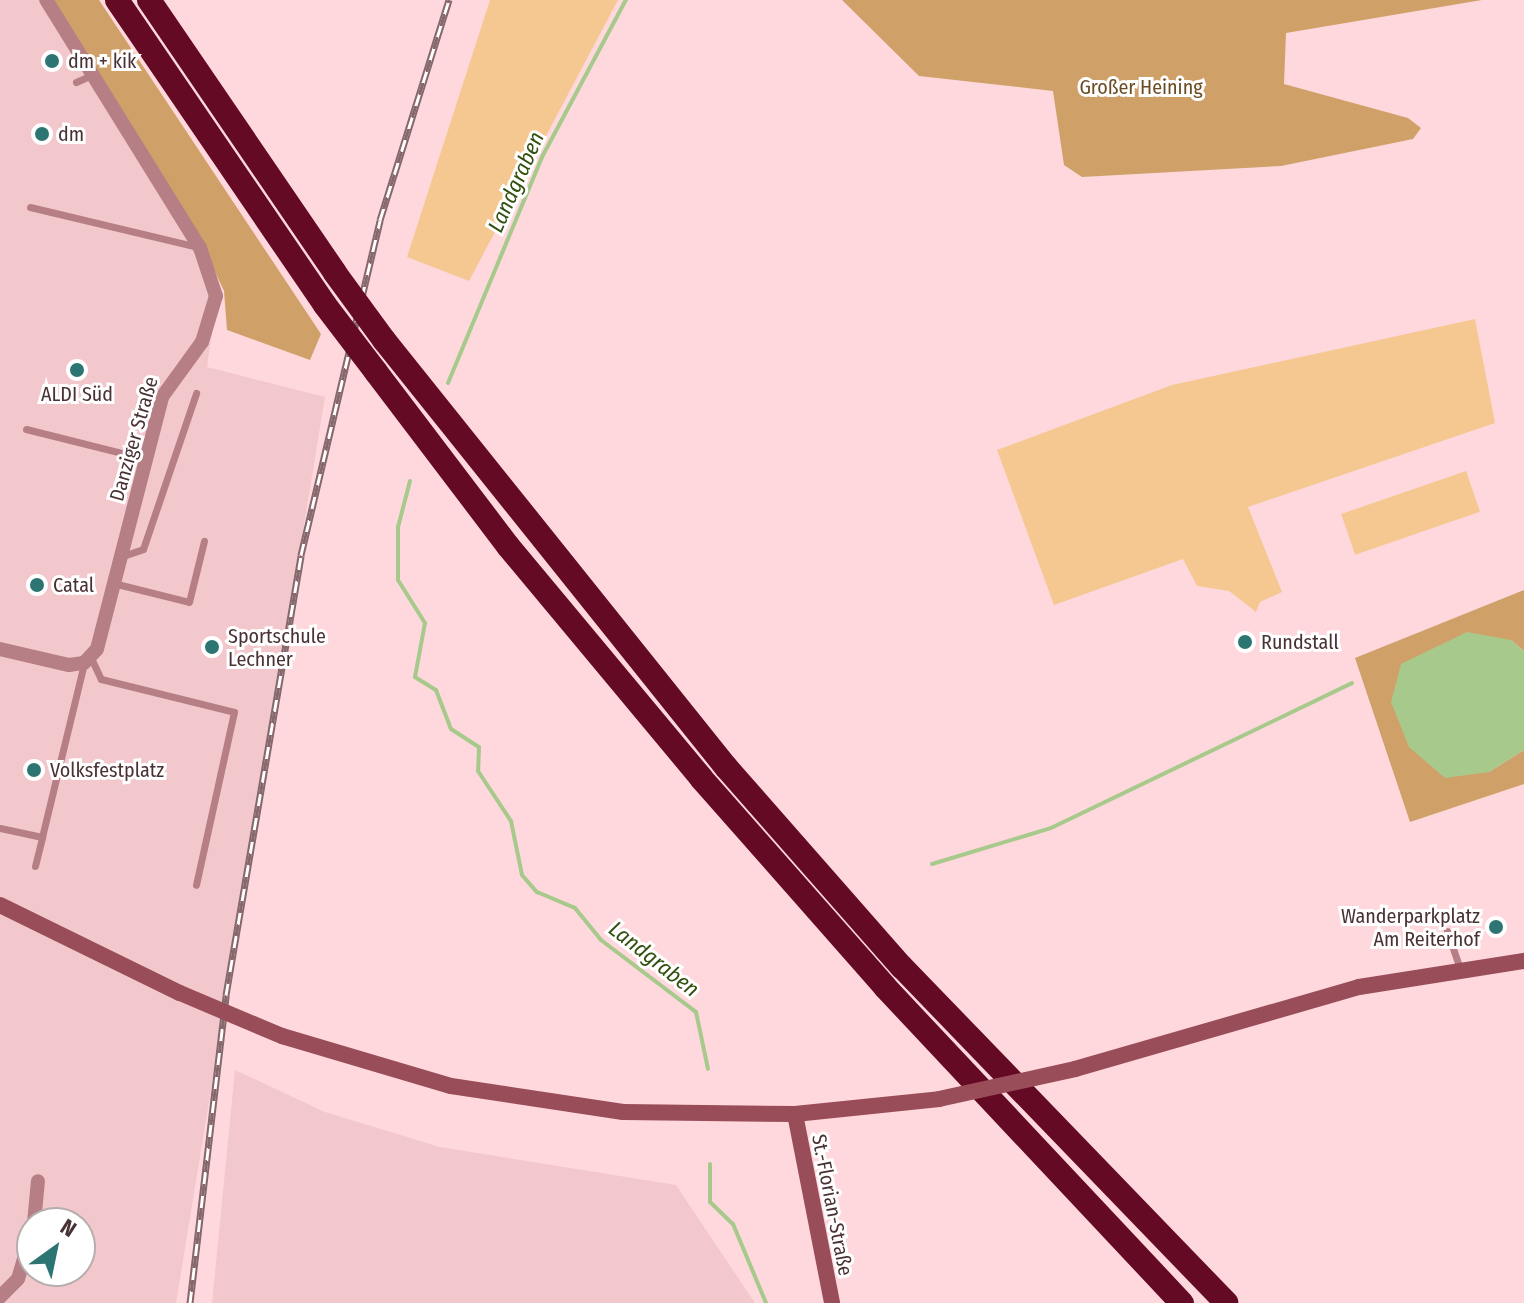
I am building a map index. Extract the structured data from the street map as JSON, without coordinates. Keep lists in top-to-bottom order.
{
  "streets": {
    "main road": ["St.-Florian-Straße"],
    "street": ["Danziger Straße"]
  },
  "water": ["Landgraben"],
  "parks": ["Großer Heining"],
  "places": [
    "dm + kik",
    "dm",
    "ALDI Süd",
    "Catal",
    "Rundstall",
    "Sportschule Lechner",
    "Volksfestplatz",
    "Wanderparkplatz Am Reiterhof"
  ],
  "north": "top right"
}
